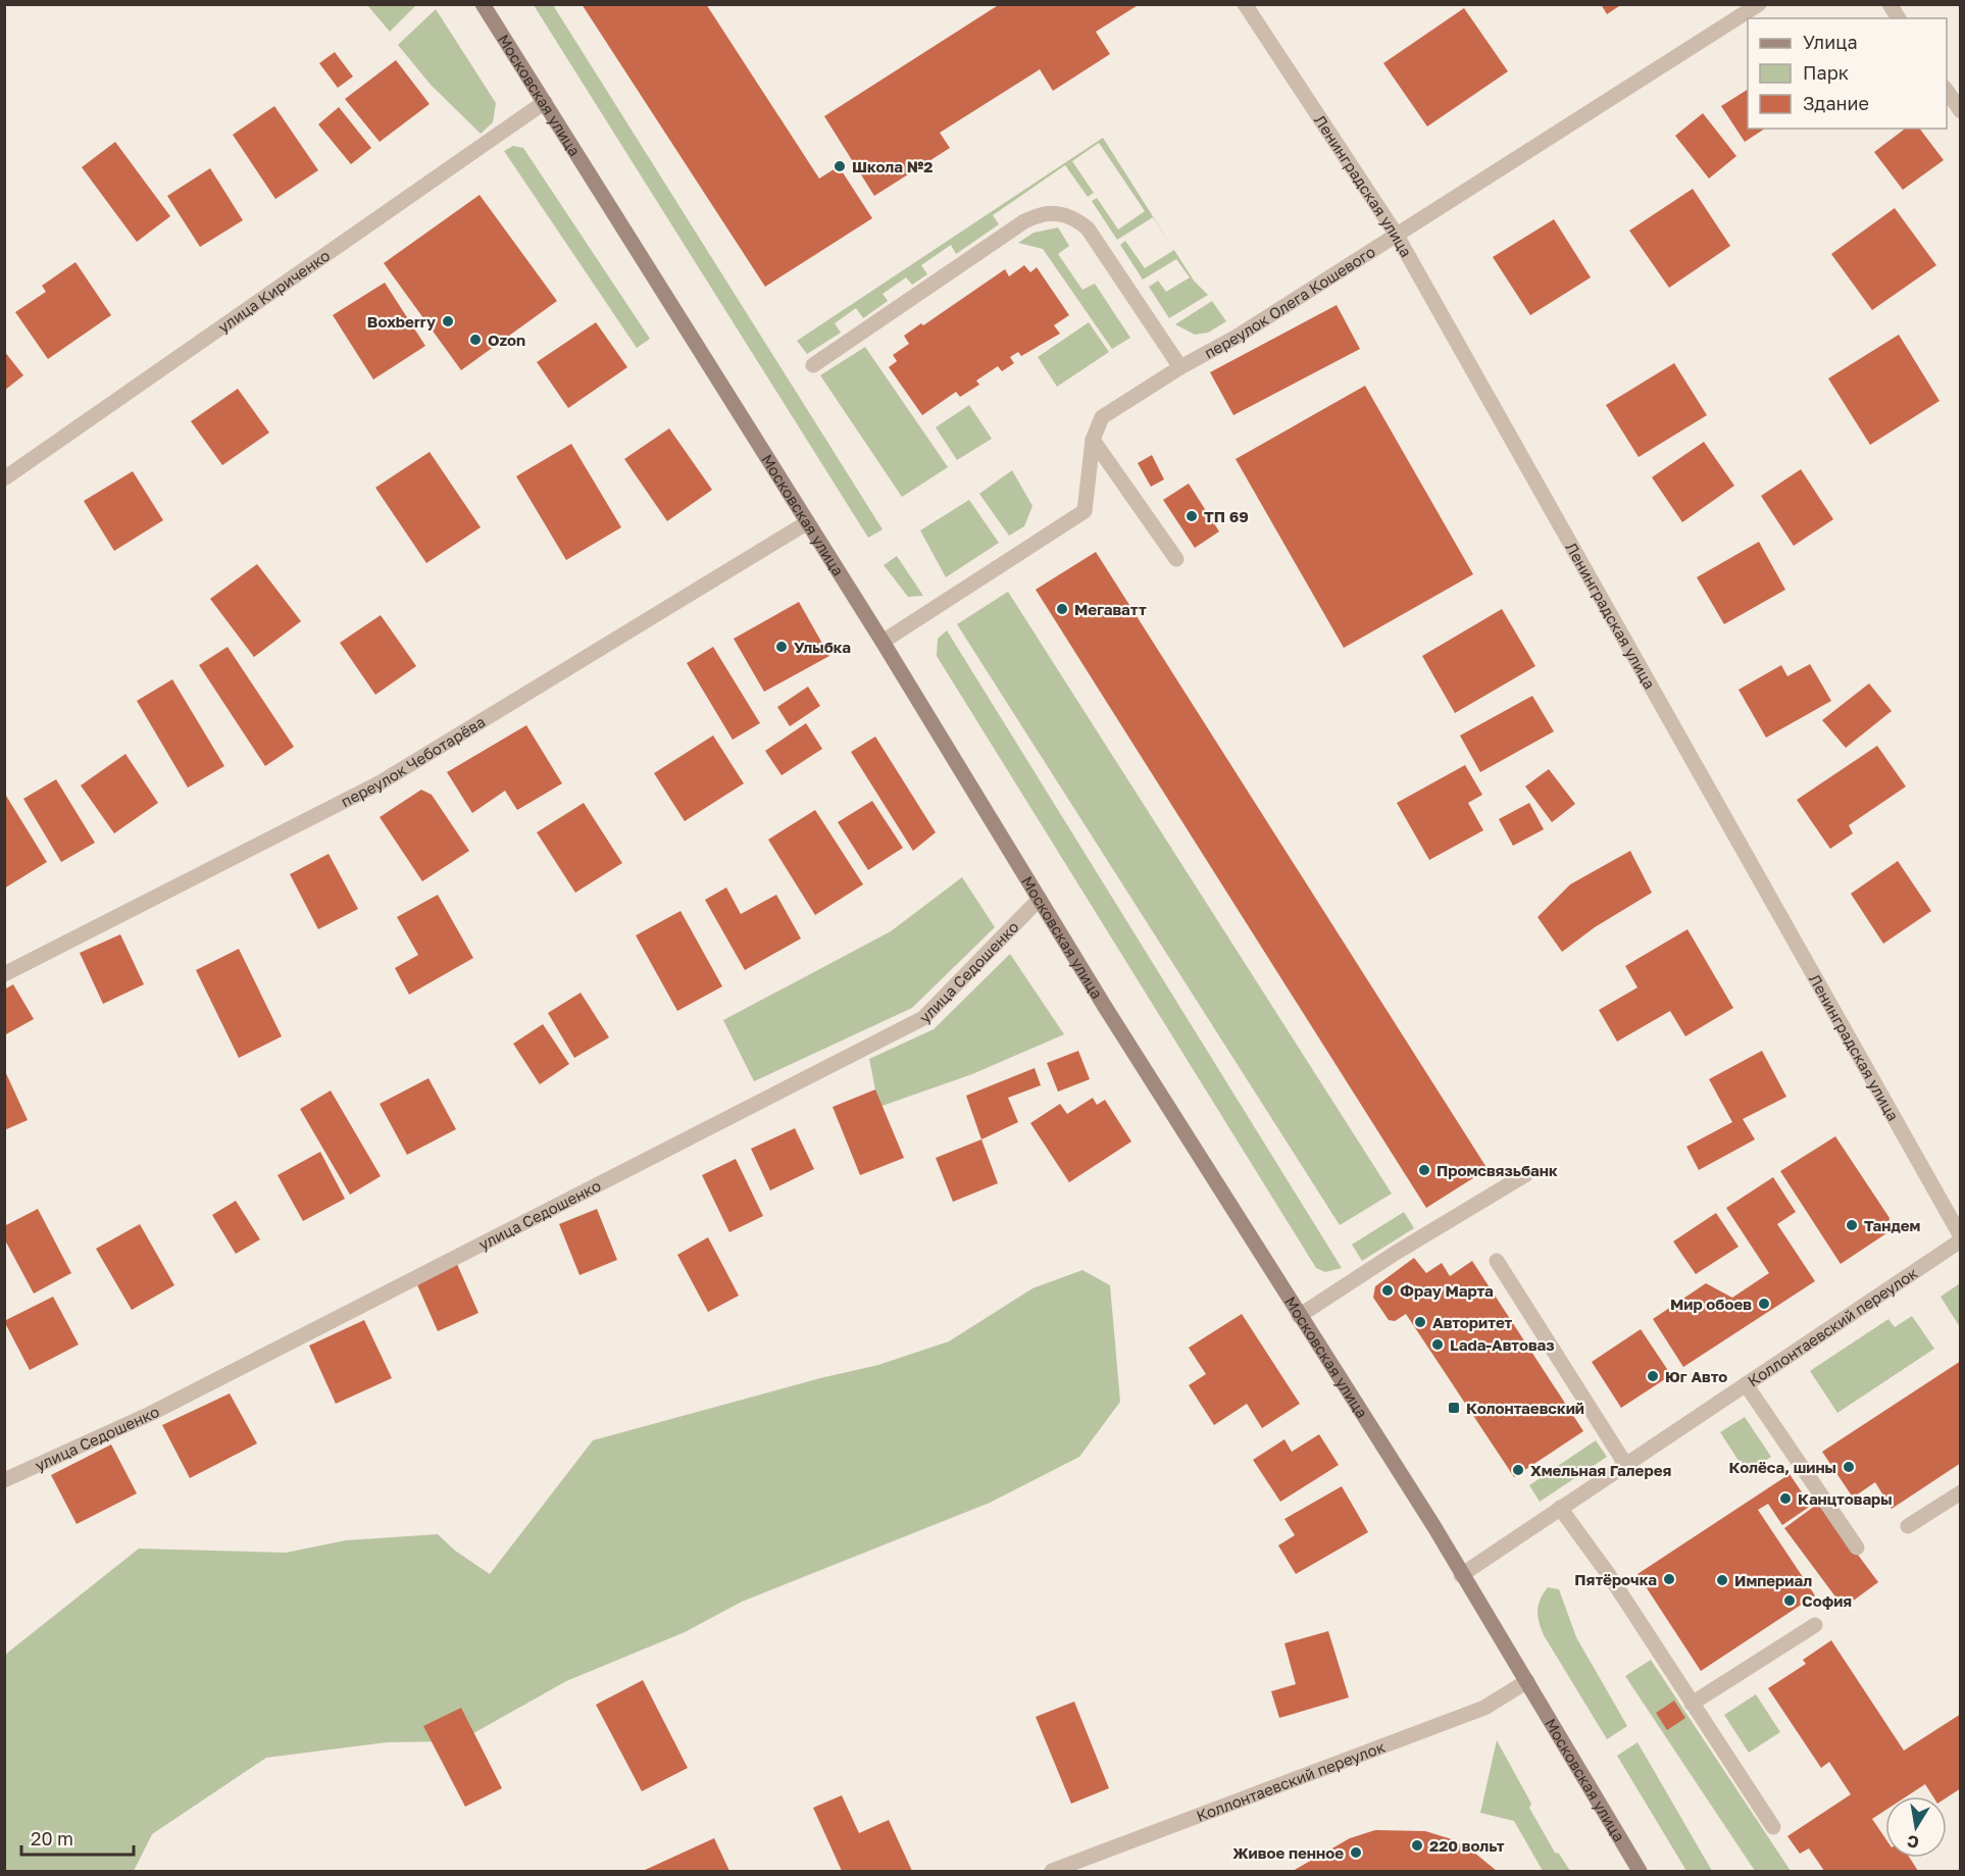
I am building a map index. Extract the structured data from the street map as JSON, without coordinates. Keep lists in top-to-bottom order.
{
  "streets": {
    "main road": ["Московская улица"],
    "street": [
      "Ленинградская улица",
      "улица Кириченко",
      "переулок Олега Кошевого",
      "переулок Чеботарёва",
      "улица Седошенко",
      "Коллонтаевский переулок"
    ]
  },
  "crossings": [
    ["Московская улица", "улица Кириченко"],
    ["Московская улица", "переулок Олега Кошевого"],
    ["Московская улица", "переулок Чеботарёва"],
    ["Московская улица", "улица Седошенко"],
    ["Московская улица", "Коллонтаевский переулок"],
    ["Ленинградская улица", "переулок Олега Кошевого"],
    ["Ленинградская улица", "Коллонтаевский переулок"]
  ],
  "places": {
    "other": [
      "Школа №2",
      "Boxberry",
      "Ozon",
      "ТП 69",
      "Мегаватт",
      "Улыбка",
      "Промсвязьбанк",
      "Тандем",
      "Фрау Марта",
      "Мир обоев",
      "Авторитет",
      "Lada-Автоваз",
      "Юг Авто",
      "Колёса, шины",
      "Хмельная Галерея",
      "Канцтовары",
      "Пятёрочка",
      "Империал",
      "София",
      "220 вольт",
      "Живое пенное"
    ],
    "transit": ["Колонтаевский"]
  },
  "legend": ["Улица", "Парк", "Здание"],
  "scale_bar": "20 m",
  "north": "bottom"
}
